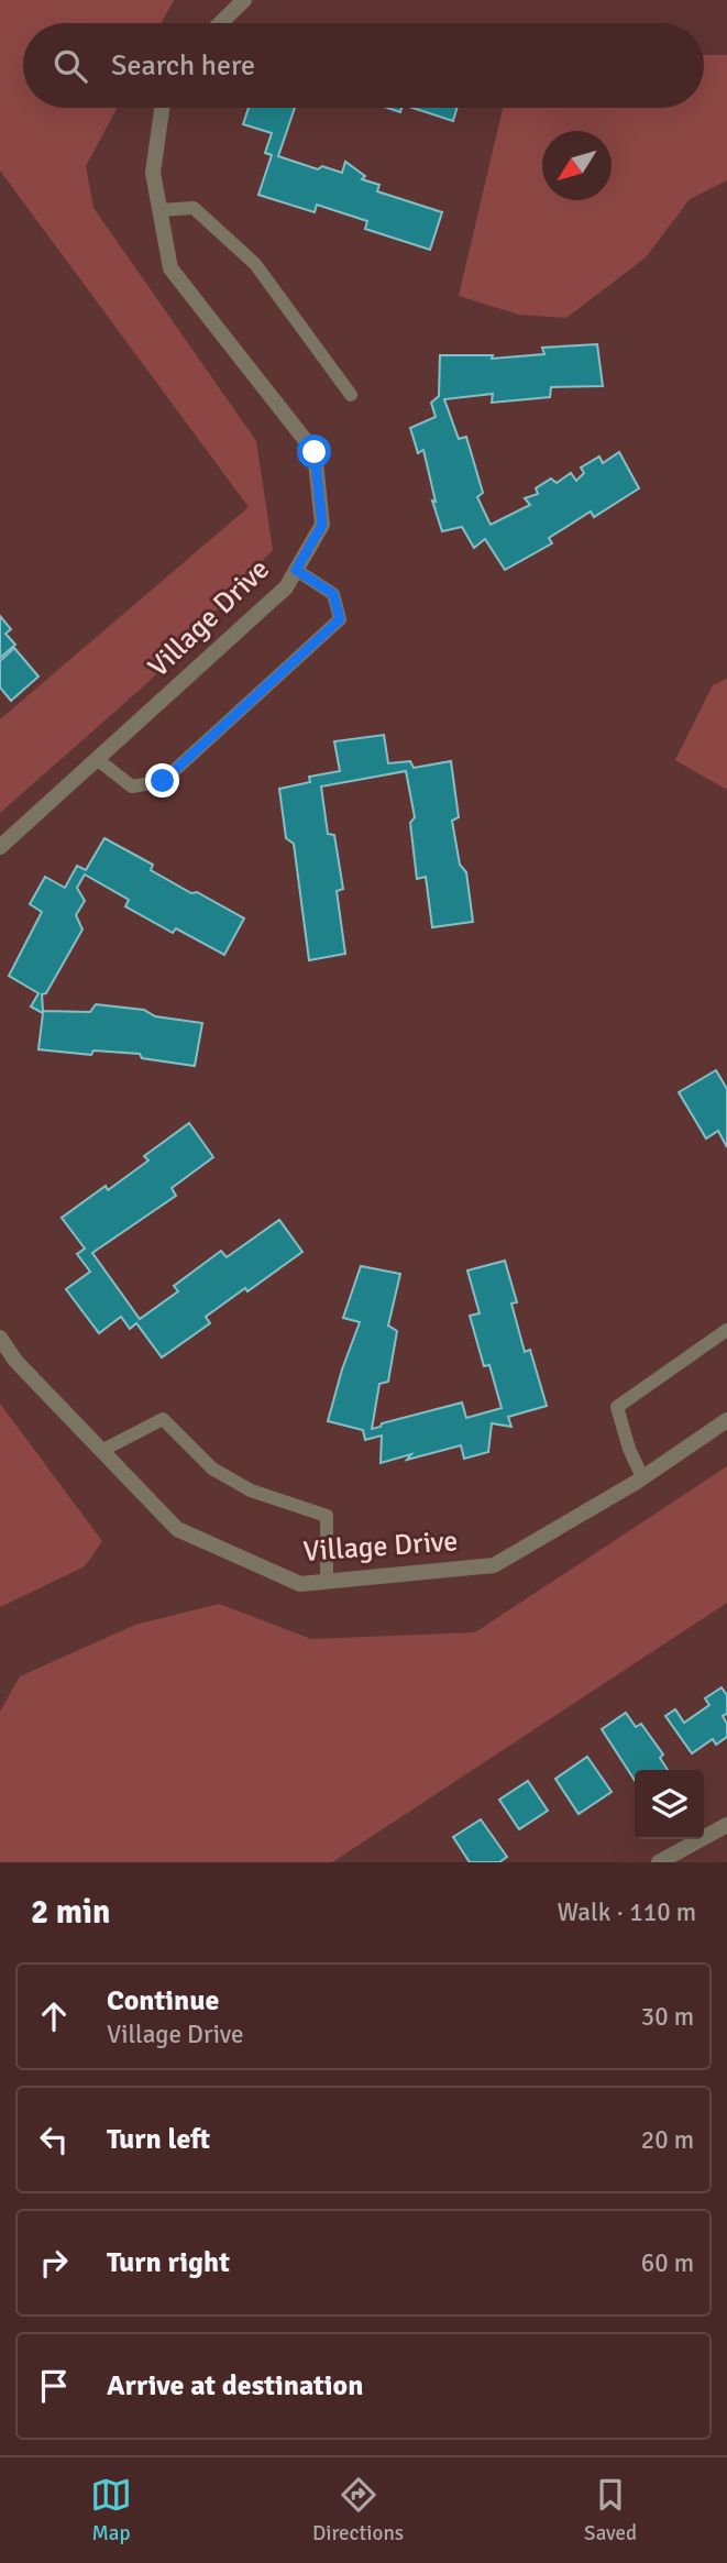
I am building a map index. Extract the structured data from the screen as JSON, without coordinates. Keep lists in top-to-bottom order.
{
  "streets": {
    "street": ["Village Drive"]
  },
  "north": "bottom left",
  "page": {
    "search": "Search here",
    "heading": ["2 min", "Walk · 110 m"],
    "list": [
      ["Continue", "Village Drive", "30 m"],
      ["Turn left", "20 m"],
      ["Turn right", "60 m"],
      "Arrive at destination"
    ],
    "nav": ["Map", "Directions", "Saved"]
  }
}
